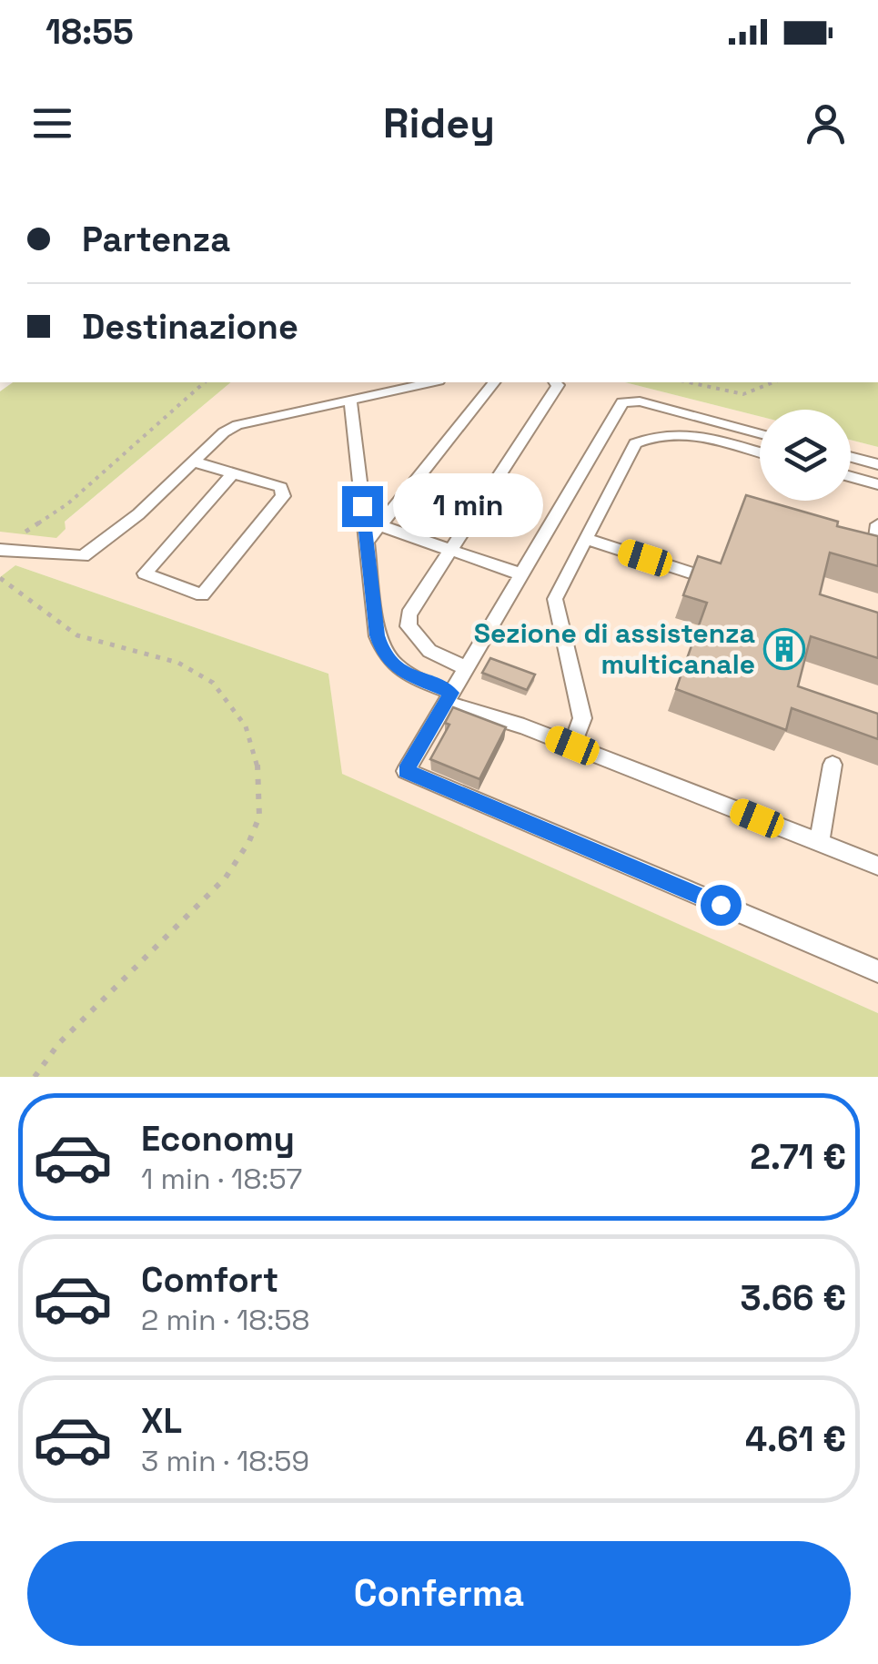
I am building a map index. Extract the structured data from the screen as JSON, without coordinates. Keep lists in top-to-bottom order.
{
  "places": {
    "building": ["Sezione di assistenza multicanale"]
  },
  "page": {
    "status": "18:55",
    "header": "Ridey",
    "banner": ["Partenza", "Destinazione"],
    "bubble": "1 min",
    "list": [
      {
        "name": "Economy",
        "note": "1 min · 18:57",
        "value": "2.71 €"
      },
      {
        "name": "Comfort",
        "note": "2 min · 18:58",
        "value": "3.66 €"
      },
      {
        "name": "XL",
        "note": "3 min · 18:59",
        "value": "4.61 €"
      }
    ],
    "buttons": "Conferma"
  }
}
